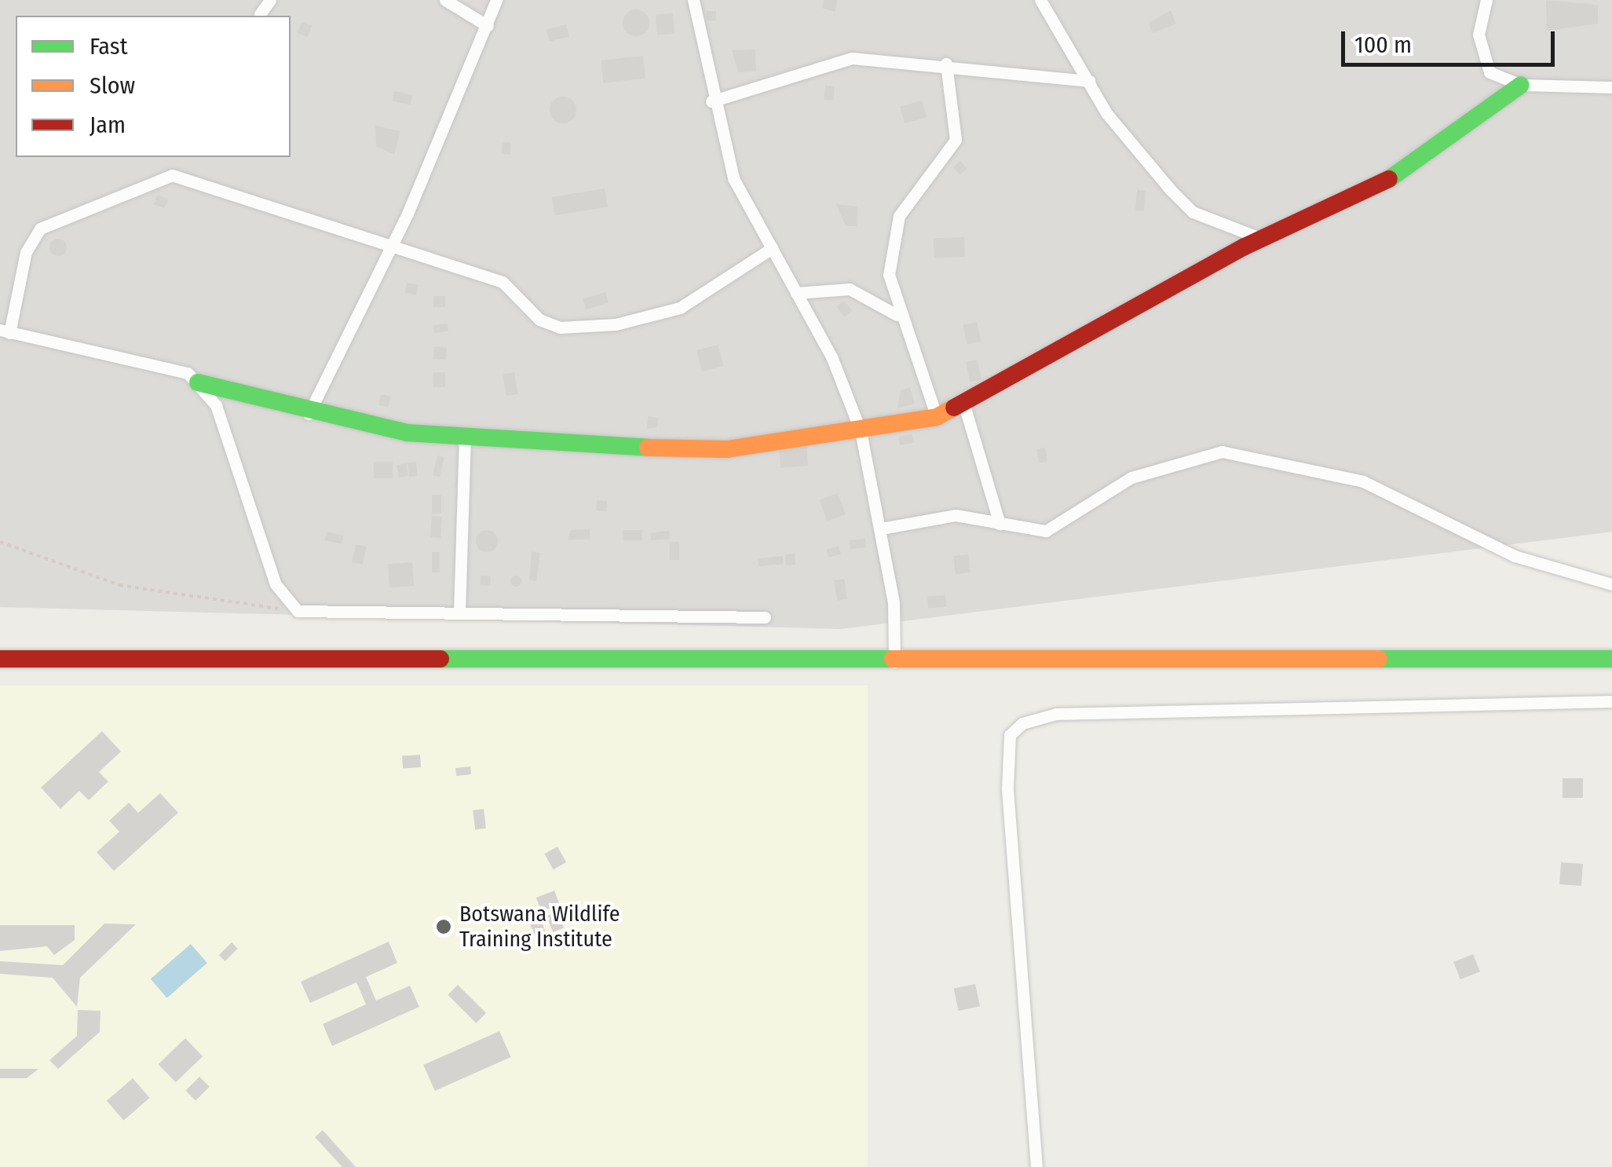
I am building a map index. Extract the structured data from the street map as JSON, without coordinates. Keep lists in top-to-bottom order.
{
  "places": ["Botswana Wildlife Training Institute"],
  "legend": ["Fast", "Slow", "Jam"],
  "scale_bar": "100 m"
}
